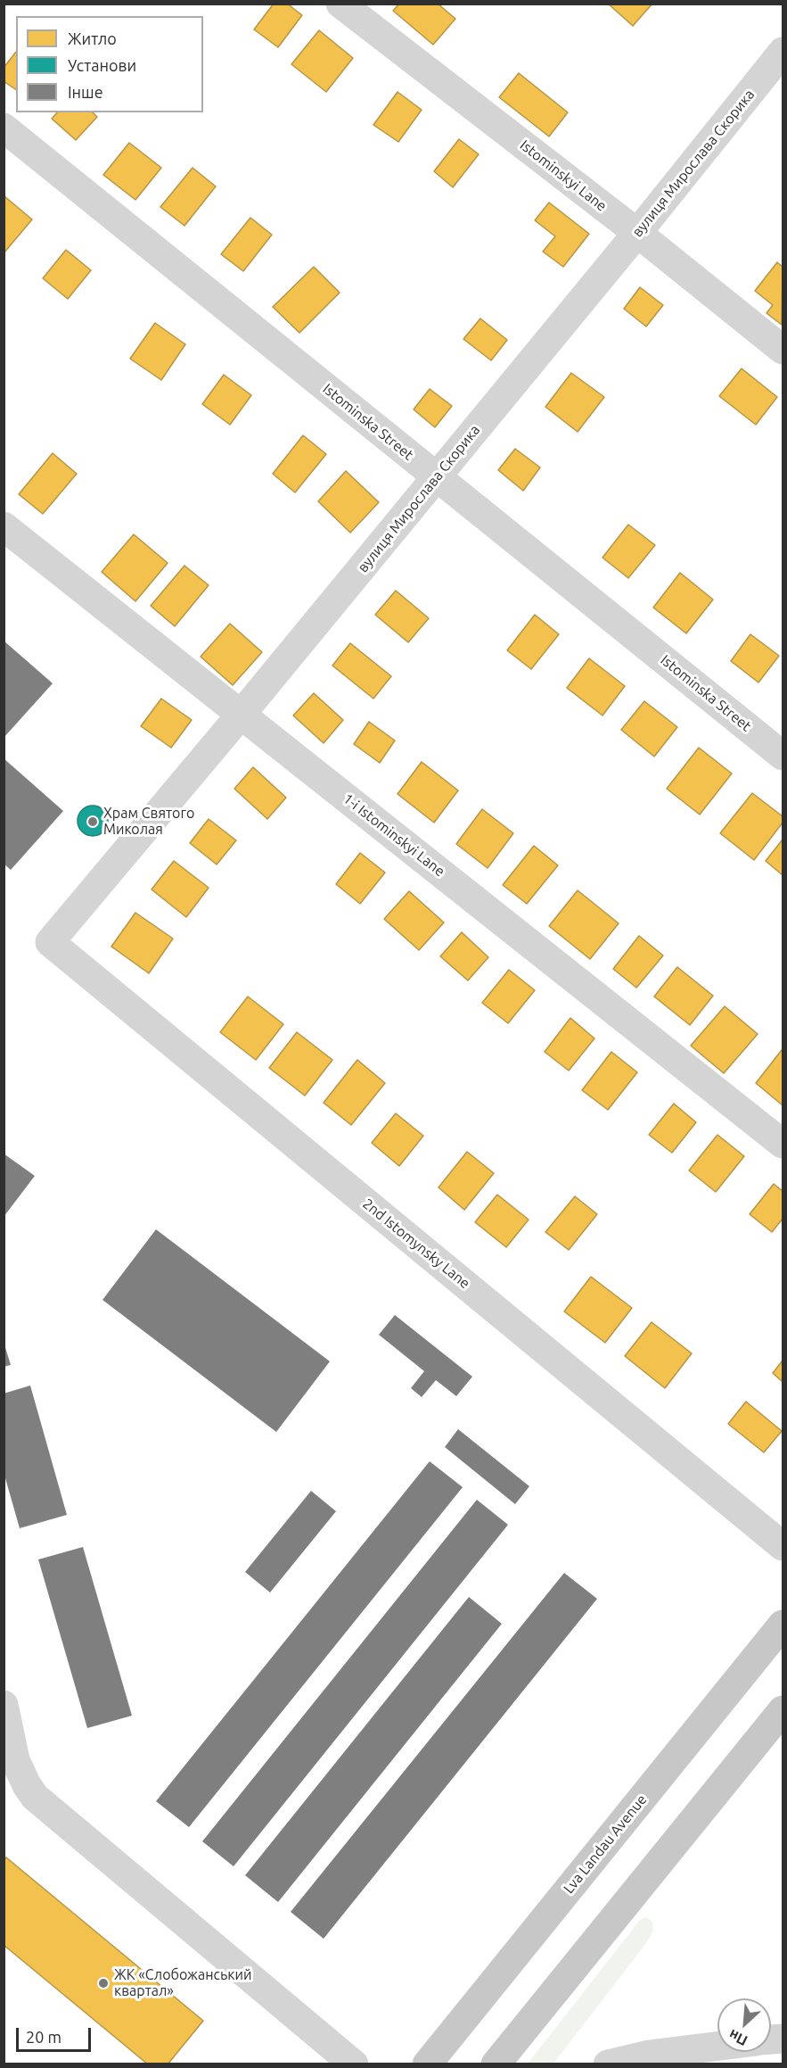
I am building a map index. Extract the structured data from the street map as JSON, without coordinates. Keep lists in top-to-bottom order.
{
  "streets": {
    "main road": ["Lva Landau Avenue"],
    "street": [
      "вулиця Мирослава Скорика",
      "Istominskyi Lane",
      "Istominska Street",
      "1-i Istominskyi Lane",
      "2nd Istomynsky Lane"
    ]
  },
  "crossings": [
    ["вулиця Мирослава Скорика", "Istominskyi Lane"],
    ["вулиця Мирослава Скорика", "Istominska Street"],
    ["вулиця Мирослава Скорика", "1-i Istominskyi Lane"],
    ["вулиця Мирослава Скорика", "2nd Istomynsky Lane"]
  ],
  "places": ["Храм Святого Миколая", "ЖК «Слобожанський квартал»"],
  "legend": ["Житло", "Установи", "Інше"],
  "scale_bar": "20 m",
  "north": "bottom left"
}
